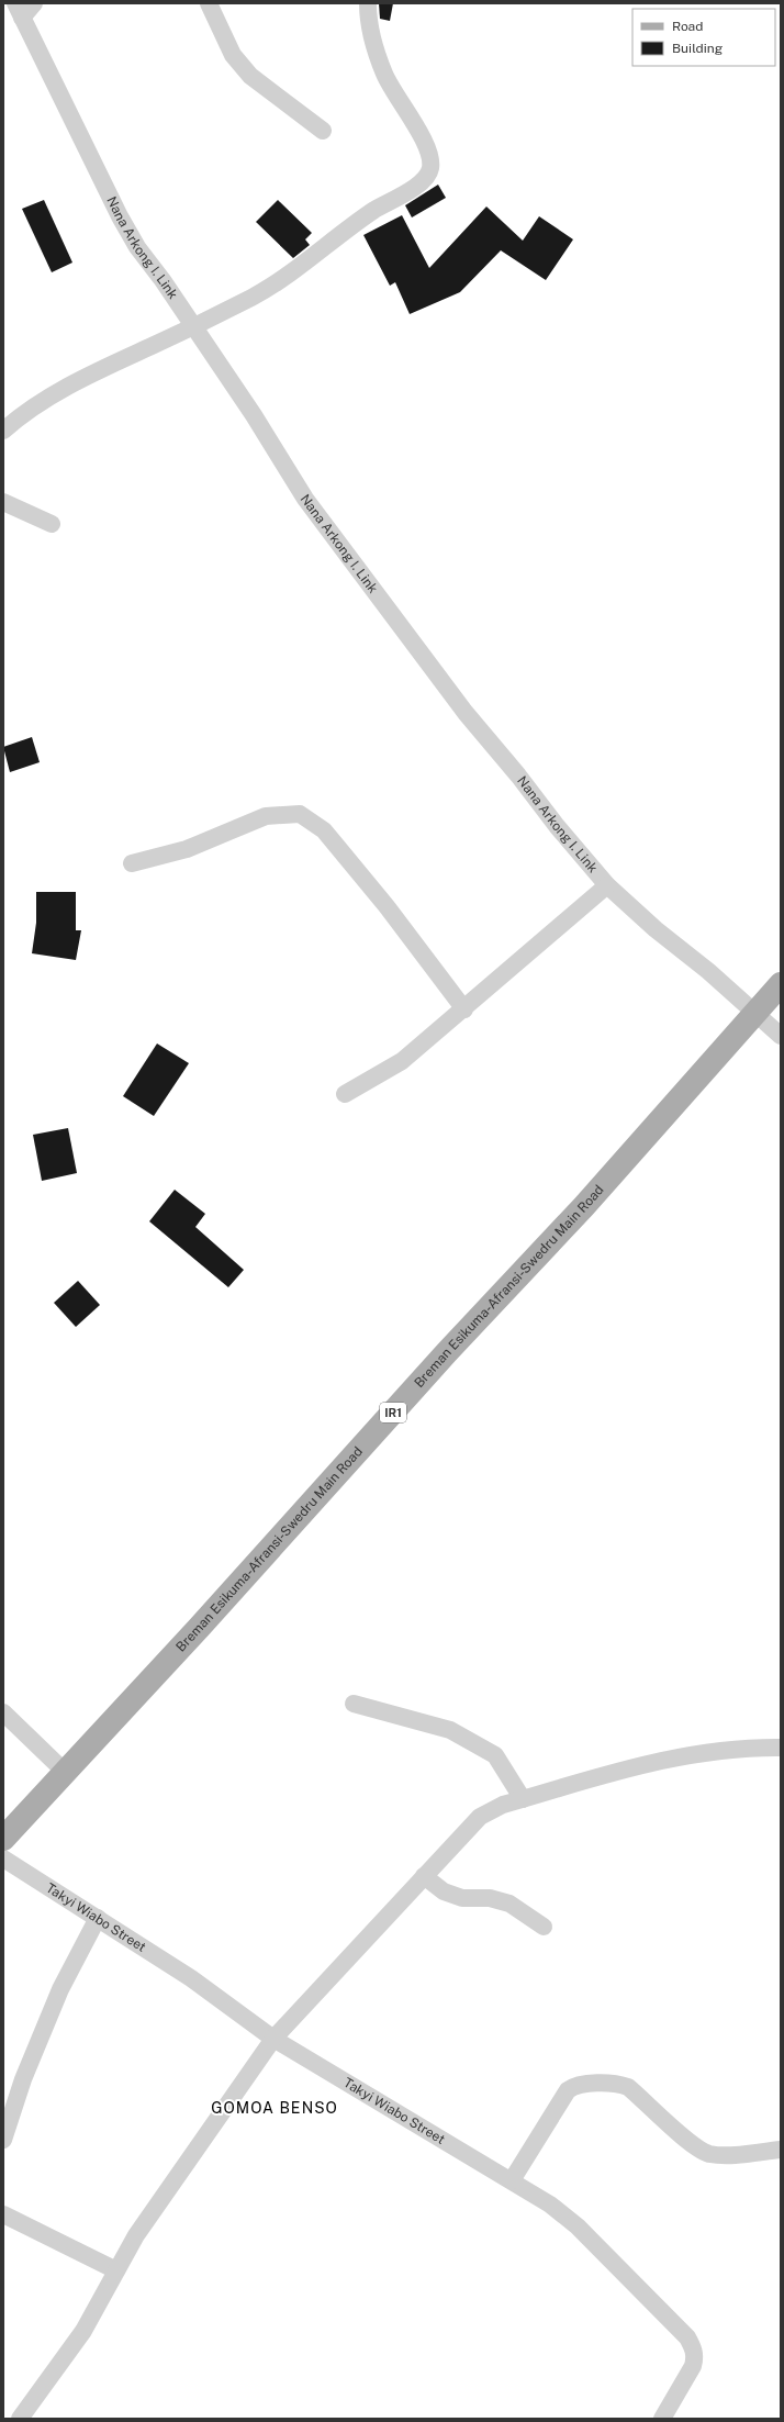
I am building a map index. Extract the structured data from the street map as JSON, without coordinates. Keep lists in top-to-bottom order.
{
  "streets": {
    "main road": ["Breman Esikuma-Afransi-Swedru Main Road", "IR1"],
    "street": ["Nana Arkong I. Link", "Takyi Wiabo Street"]
  },
  "crossings": [
    ["Nana Arkong I. Link", "Breman Esikuma-Afransi-Swedru Main Road"]
  ],
  "districts": ["GOMOA BENSO"],
  "legend": ["Road", "Building"]
}
